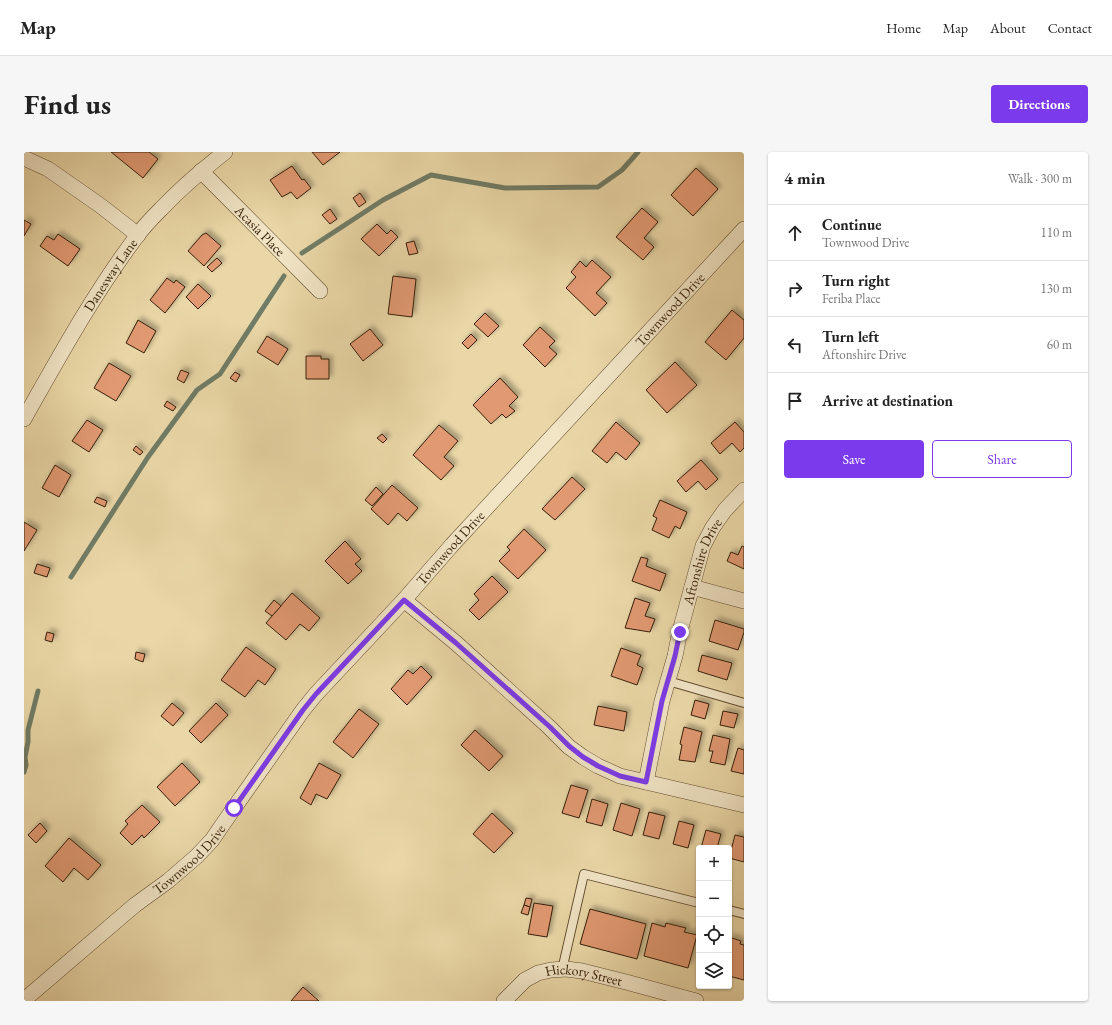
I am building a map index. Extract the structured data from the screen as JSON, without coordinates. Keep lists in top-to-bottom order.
{
  "streets": {
    "street": [
      "Acasia Place",
      "Danesway Lane",
      "Townwood Drive",
      "Aftonshire Drive",
      "Hickory Street"
    ]
  },
  "crossings": [
    ["Acasia Place", "Danesway Lane"]
  ],
  "page": {
    "header": "Map",
    "nav": [
      "Home",
      "Map",
      "About",
      "Contact"
    ],
    "buttons": [
      "Directions",
      ["Save", "Share"]
    ],
    "title": "Find us",
    "heading": ["4 min", "Walk · 300 m"],
    "list": [
      ["Continue", "Townwood Drive", "110 m"],
      ["Turn right", "Feriba Place", "130 m"],
      ["Turn left", "Aftonshire Drive", "60 m"],
      "Arrive at destination"
    ],
    "map_buttons": ["+", "−"]
  }
}
